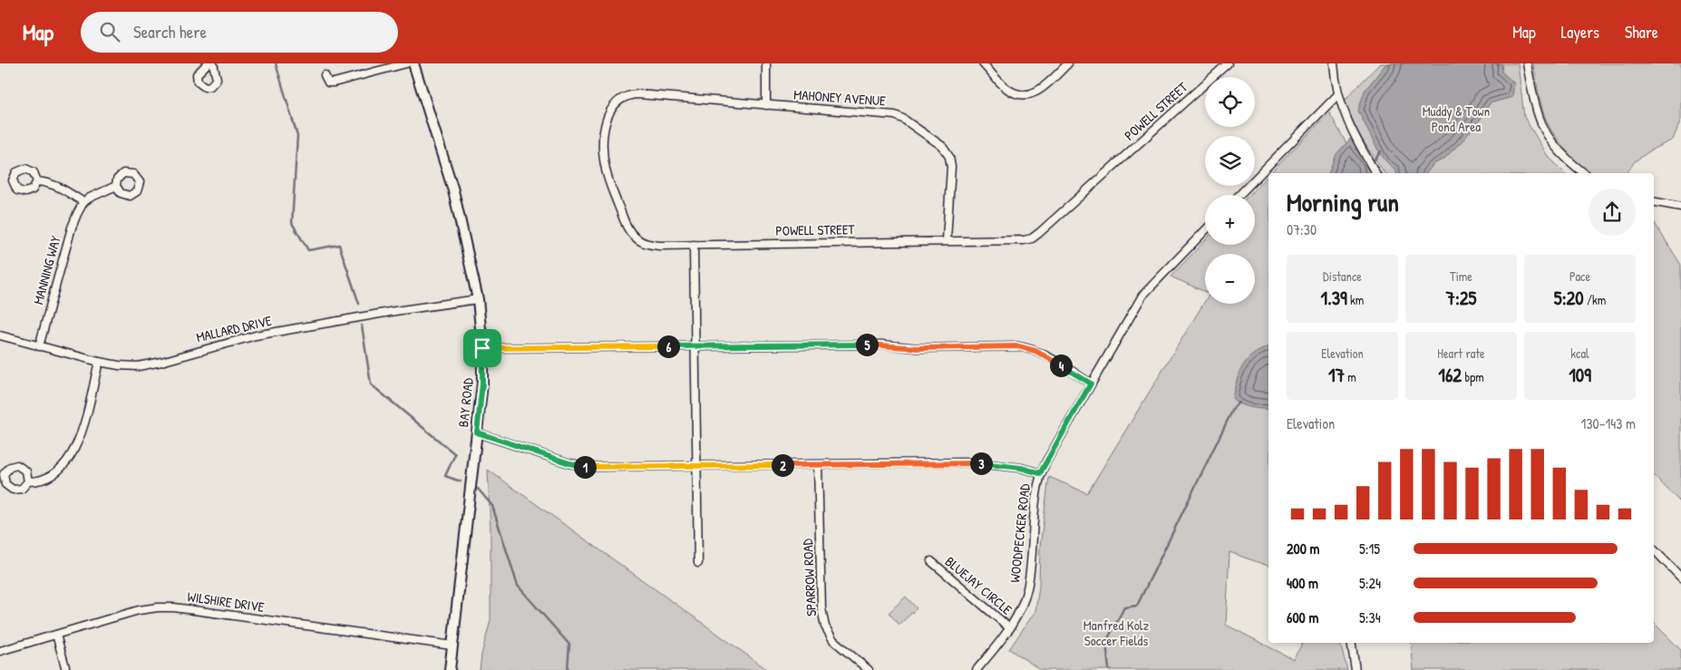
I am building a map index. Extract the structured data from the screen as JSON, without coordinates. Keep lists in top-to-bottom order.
{
  "streets": {
    "main road": ["BAY ROAD"],
    "street": [
      "MAHONEY AVENUE",
      "POWELL STREET",
      "MANNING WAY",
      "MALLARD DRIVE",
      "WOODPECKER ROAD",
      "SPARROW ROAD",
      "BLUEJAY CIRCLE",
      "WILSHIRE DRIVE"
    ]
  },
  "crossings": [
    ["MAHONEY AVENUE", "POWELL STREET"],
    ["MANNING WAY", "MALLARD DRIVE"],
    ["MALLARD DRIVE", "BAY ROAD"],
    ["BAY ROAD", "WILSHIRE DRIVE"],
    ["WOODPECKER ROAD", "BLUEJAY CIRCLE"]
  ],
  "parks": ["Muddy & Town Pond Area", "Manfred Kolz Soccer Fields"],
  "page": {
    "header": "Map",
    "search": "Search here",
    "nav": ["Map", "Layers", "Share"],
    "map_buttons": ["+", "−"],
    "heading": ["Morning run", "07:30"],
    "stats": [
      ["Distance", "1.39 km"],
      ["Time", "7:25"],
      ["Pace", "5:20 /km"],
      ["Elevation", "17 m"],
      ["Heart rate", "162 bpm"],
      ["kcal", "109"]
    ],
    "pins": [
      "5",
      "6",
      "4",
      "3",
      "2",
      "1"
    ],
    "chart": ["Elevation", "130–143 m"],
    "list": [
      {
        "name": "200 m",
        "note": "5:15"
      },
      {
        "name": "400 m",
        "note": "5:24"
      },
      {
        "name": "600 m",
        "note": "5:34"
      }
    ]
  }
}
